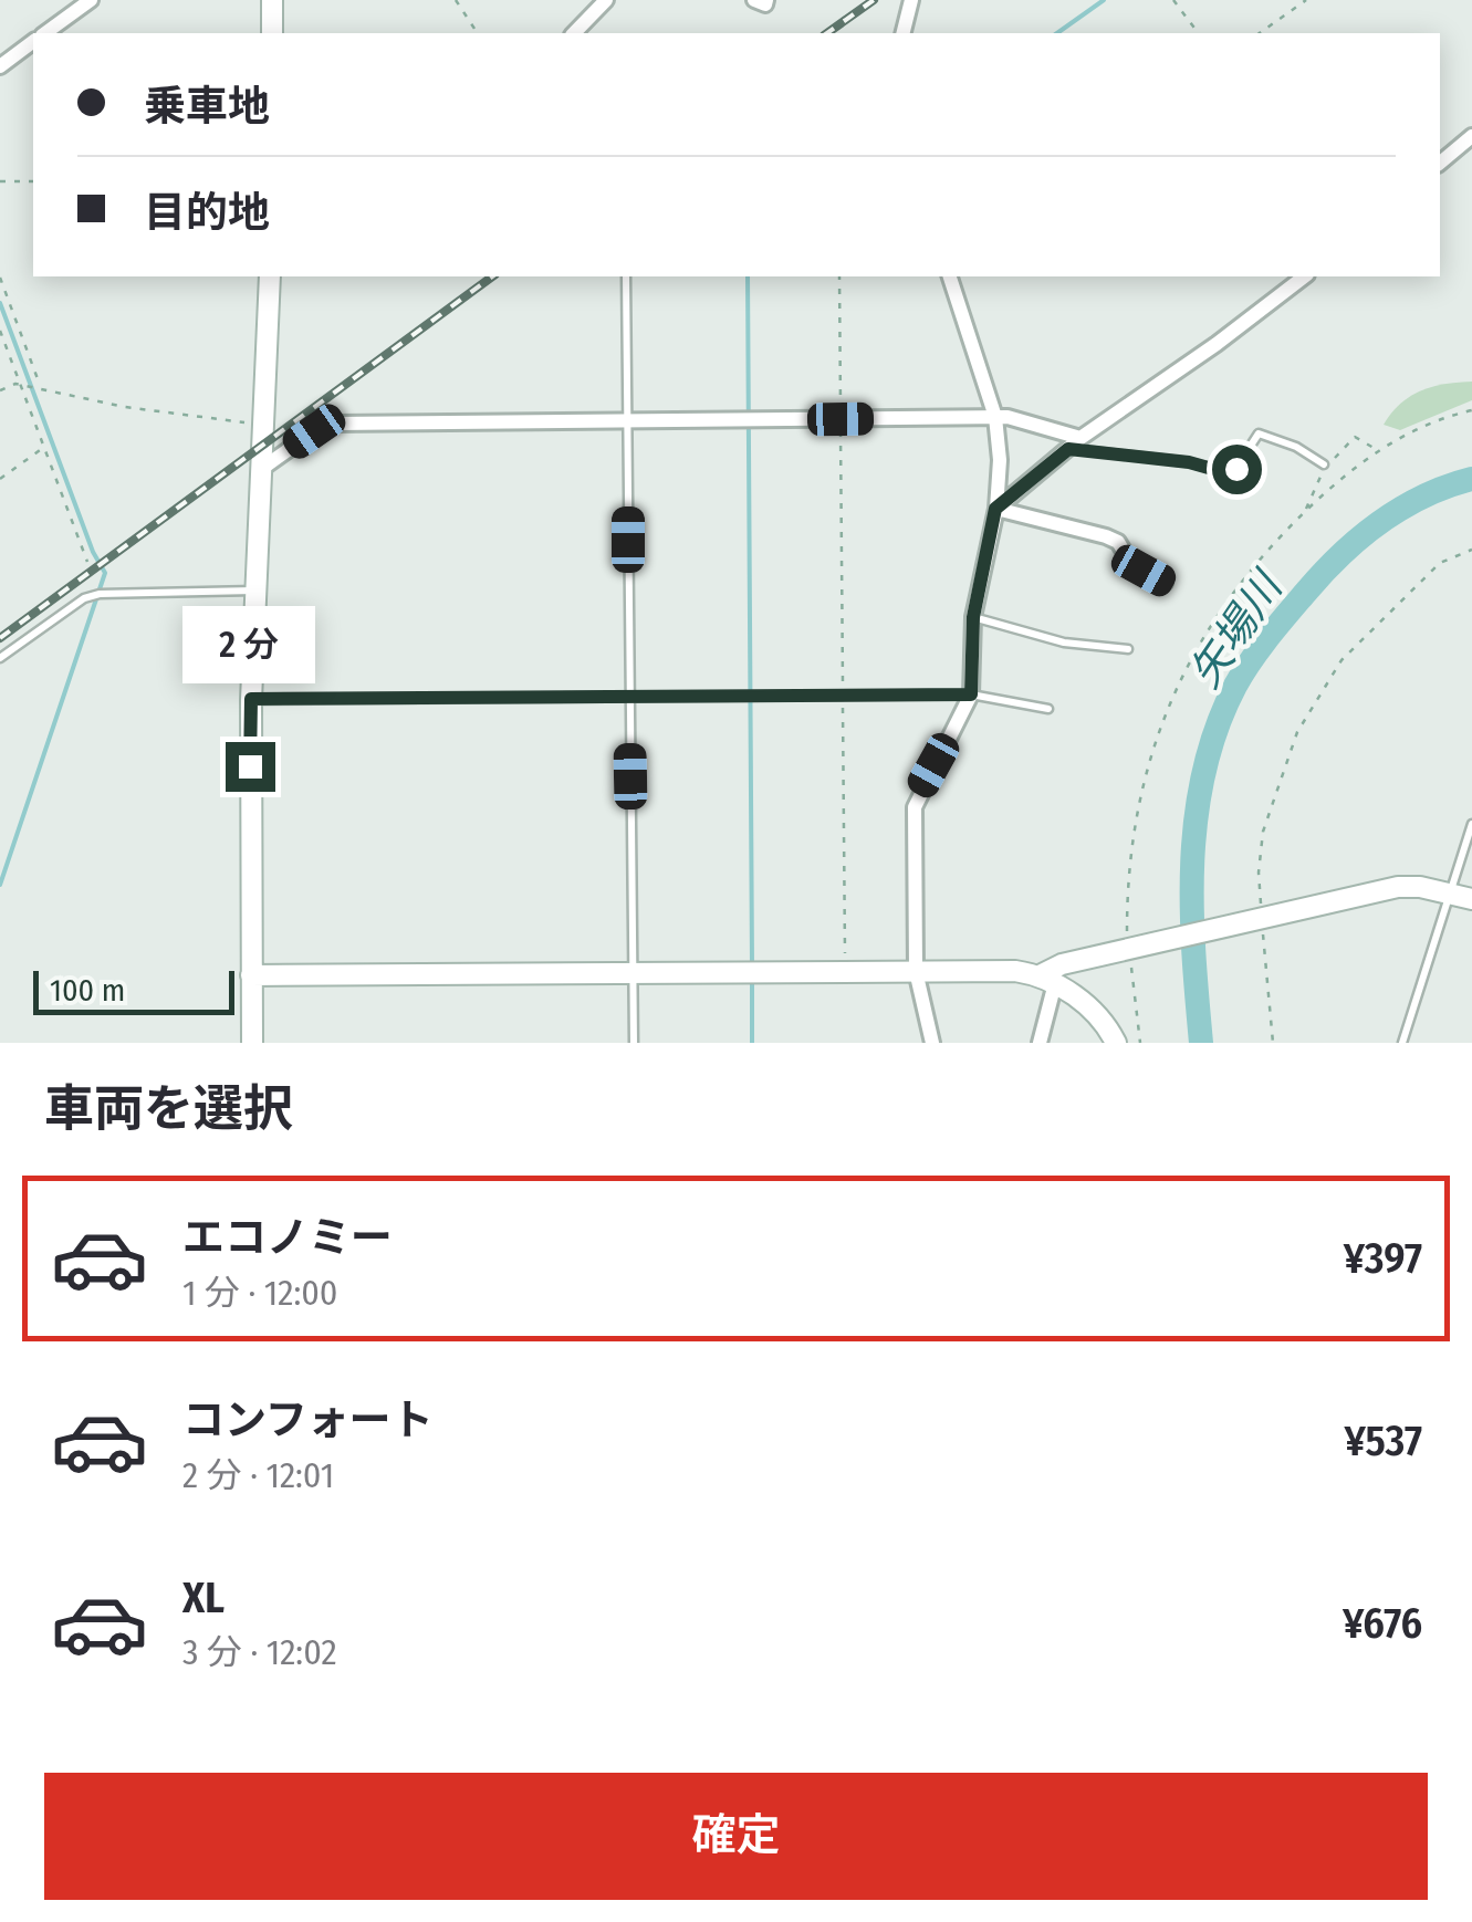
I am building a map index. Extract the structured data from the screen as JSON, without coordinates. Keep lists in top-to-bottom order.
{
  "water": ["矢場川"],
  "scale_bar": "100 m",
  "page": {
    "banner": ["乗車地", "目的地"],
    "bubble": "2 分",
    "scale": "100 m",
    "heading": "車両を選択",
    "list": [
      {
        "name": "エコノミー",
        "note": "1 分 · 12:00",
        "value": "¥397"
      },
      {
        "name": "コンフォート",
        "note": "2 分 · 12:01",
        "value": "¥537"
      },
      {
        "name": "XL",
        "note": "3 分 · 12:02",
        "value": "¥676"
      }
    ],
    "buttons": "確定"
  }
}
